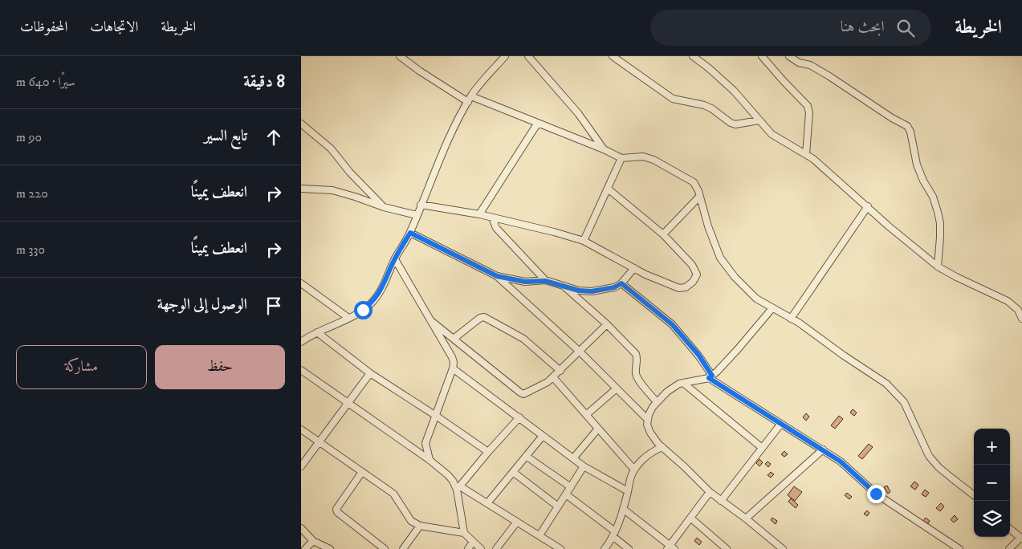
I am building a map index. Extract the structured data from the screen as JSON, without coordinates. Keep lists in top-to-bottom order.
{
  "page": {
    "header": "الخريطة",
    "search": "ابحث هنا",
    "nav": ["الخريطة", "الاتجاهات", "المحفوظات"],
    "heading": ["8 دقيقة", "سيرًا · 640 m"],
    "list": [
      ["تابع السير", "90 m"],
      ["انعطف يمينًا", "220 m"],
      ["انعطف يمينًا", "330 m"],
      "الوصول إلى الوجهة"
    ],
    "buttons": ["حفظ", "مشاركة"],
    "map_buttons": ["+", "−"]
  }
}
